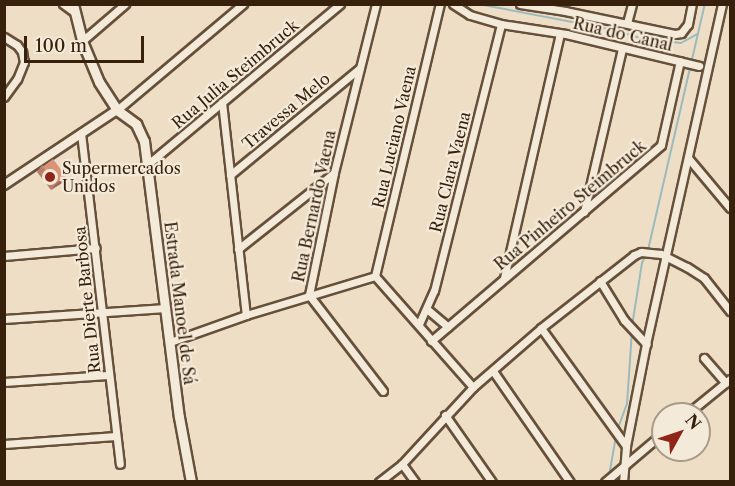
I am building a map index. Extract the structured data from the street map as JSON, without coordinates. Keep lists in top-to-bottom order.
{
  "streets": {
    "main road": ["Estrada Manoel de Sá"],
    "street": [
      "Rua do Canal",
      "Rua Julia Steimbruck",
      "Travessa Melo",
      "Rua Luciano Vaena",
      "Rua Clara Vaena",
      "Rua Pinheiro Steimbruck",
      "Rua Bernardo Vaena",
      "Rua Dierte Barbosa"
    ]
  },
  "crossings": [
    ["Rua do Canal", "Rua Clara Vaena"],
    ["Rua do Canal", "Rua Pinheiro Steimbruck"],
    ["Rua Julia Steimbruck", "Estrada Manoel de Sá"],
    ["Travessa Melo", "Rua Bernardo Vaena"]
  ],
  "places": ["Supermercados Unidos"],
  "scale_bar": "100 m",
  "north": "top right"
}
